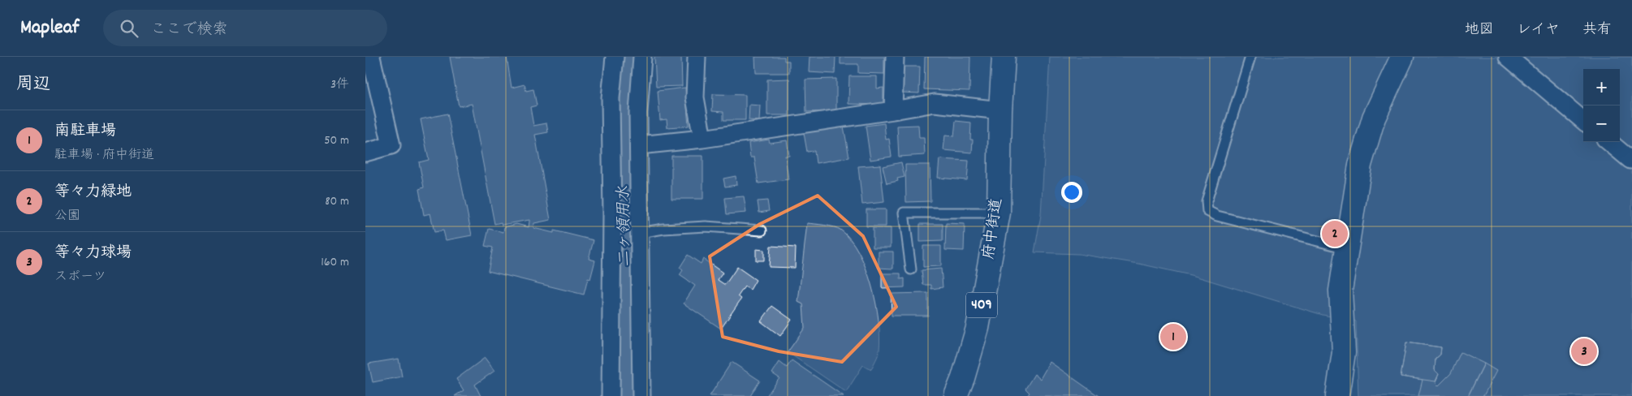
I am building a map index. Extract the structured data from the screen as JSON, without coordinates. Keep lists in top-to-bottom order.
{
  "streets": {
    "main road": ["府中街道", "409"]
  },
  "water": ["二ヶ領用水"],
  "page": {
    "header": "Mapleaf",
    "search": "ここで検索",
    "nav": ["地図", "レイヤ", "共有"],
    "heading": ["周辺", "3件"],
    "map_buttons": ["+", "−"],
    "list": [
      {
        "mark": "1",
        "name": "南駐車場",
        "note": "駐車場 · 府中街道",
        "value": "50 m"
      },
      {
        "mark": "2",
        "name": "等々力緑地",
        "note": "公園",
        "value": "80 m"
      },
      {
        "mark": "3",
        "name": "等々力球場",
        "note": "スポーツ",
        "value": "160 m"
      }
    ],
    "pins": ["2", "1", "3"]
  }
}
